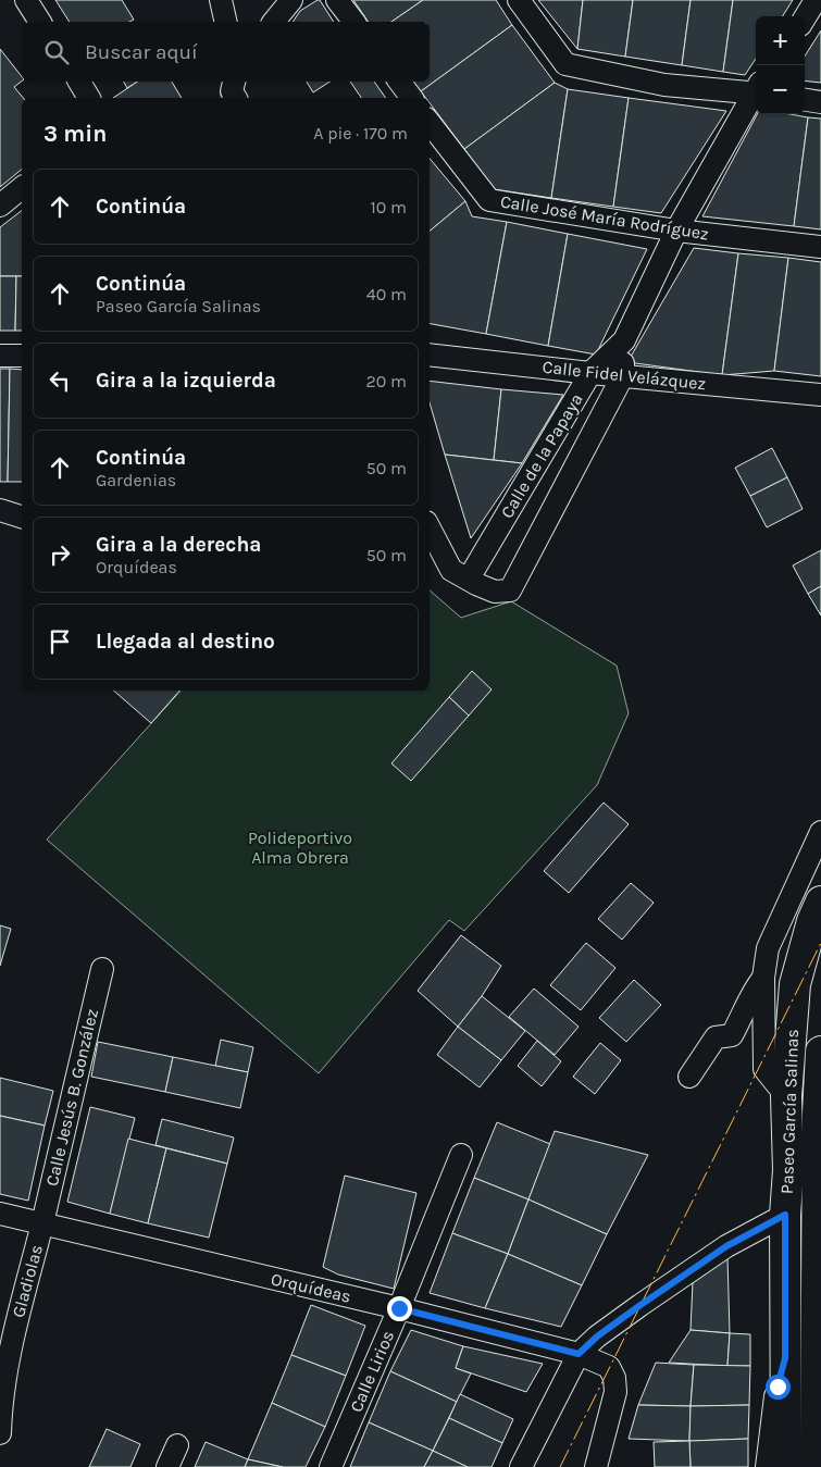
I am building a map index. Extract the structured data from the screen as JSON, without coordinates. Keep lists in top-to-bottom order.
{
  "streets": {
    "main road": ["Paseo García Salinas"],
    "street": [
      "Calle José María Rodríguez",
      "Calle Fidel Velázquez",
      "Calle de la Papaya",
      "Calle Jesús B. González",
      "Gladiolas",
      "Orquídeas",
      "Calle Lirios"
    ]
  },
  "crossings": [
    ["Calle José María Rodríguez", "Calle de la Papaya"],
    ["Calle Fidel Velázquez", "Calle de la Papaya"],
    ["Calle Jesús B. González", "Gladiolas"],
    ["Calle Jesús B. González", "Orquídeas"],
    ["Gladiolas", "Orquídeas"],
    ["Orquídeas", "Calle Lirios"]
  ],
  "parks": ["Polideportivo Alma Obrera"],
  "page": {
    "map_buttons": ["+", "−"],
    "search": "Buscar aquí",
    "heading": ["3 min", "A pie · 170 m"],
    "list": [
      ["Continúa", "10 m"],
      ["Continúa", "Paseo García Salinas", "40 m"],
      ["Gira a la izquierda", "20 m"],
      ["Continúa", "Gardenias", "50 m"],
      ["Gira a la derecha", "Orquídeas", "50 m"],
      "Llegada al destino"
    ]
  }
}
